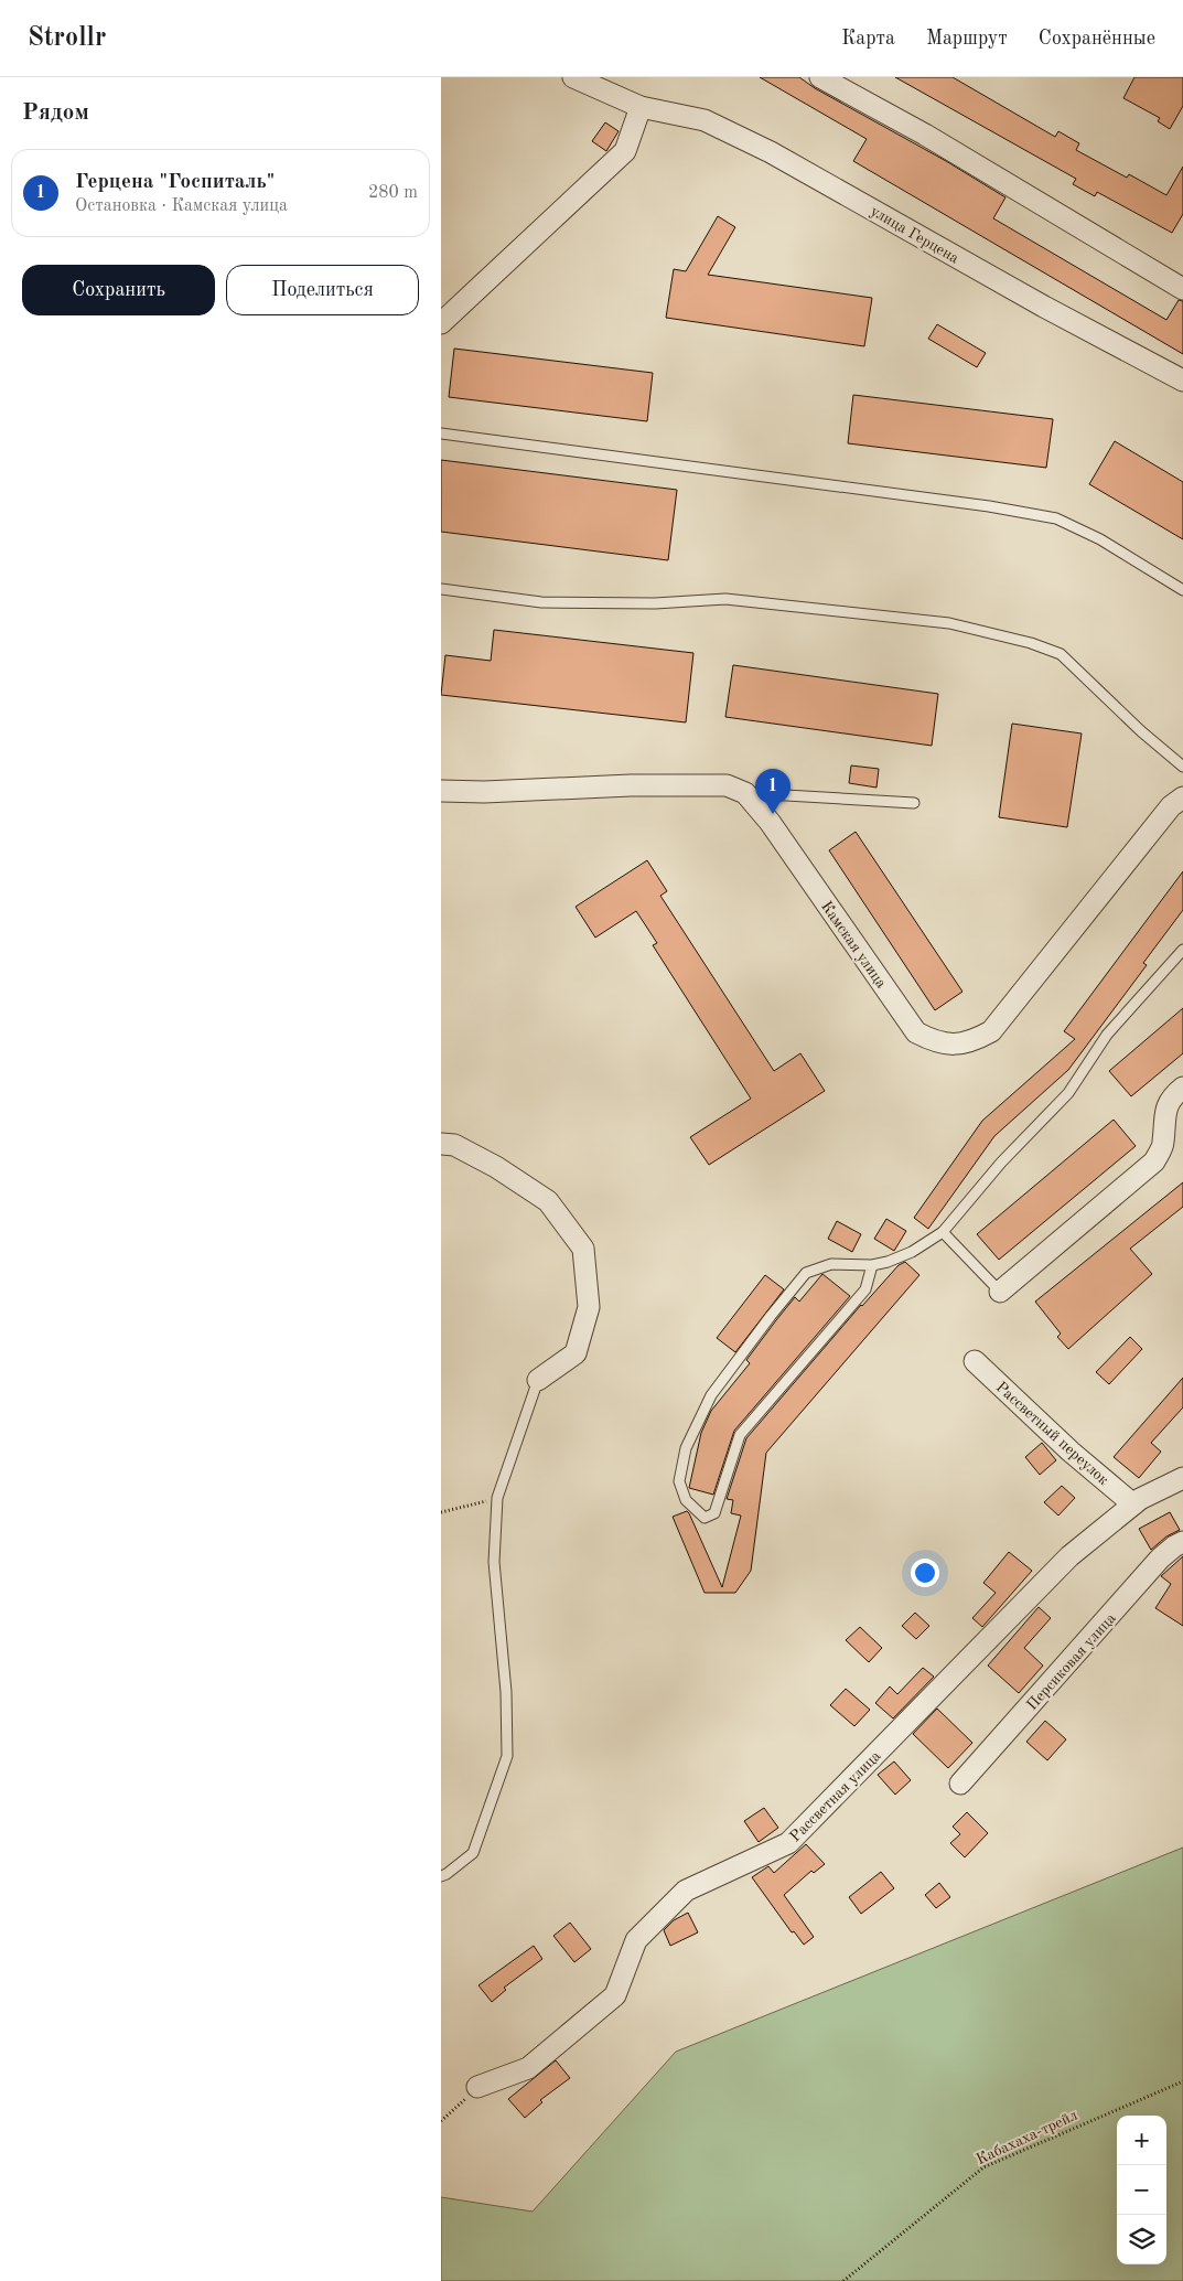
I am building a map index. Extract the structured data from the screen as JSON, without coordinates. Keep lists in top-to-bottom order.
{
  "streets": {
    "street": [
      "улица Герцена",
      "Камская улица",
      "Рассветный переулок",
      "Персиковая улица",
      "Рассветная улица"
    ],
    "path": ["Кабахаха-трейл"]
  },
  "crossings": [
    ["Рассветный переулок", "Рассветная улица"]
  ],
  "page": {
    "header": "Strollr",
    "nav": ["Карта", "Маршрут", "Сохранённые"],
    "heading": "Рядом",
    "list": [
      {
        "mark": "1",
        "name": "Герцена \"Госпиталь\"",
        "note": "Остановка · Камская улица",
        "value": "280 m"
      }
    ],
    "buttons": ["Сохранить", "Поделиться"],
    "pins": "1",
    "map_buttons": ["+", "−"]
  }
}
